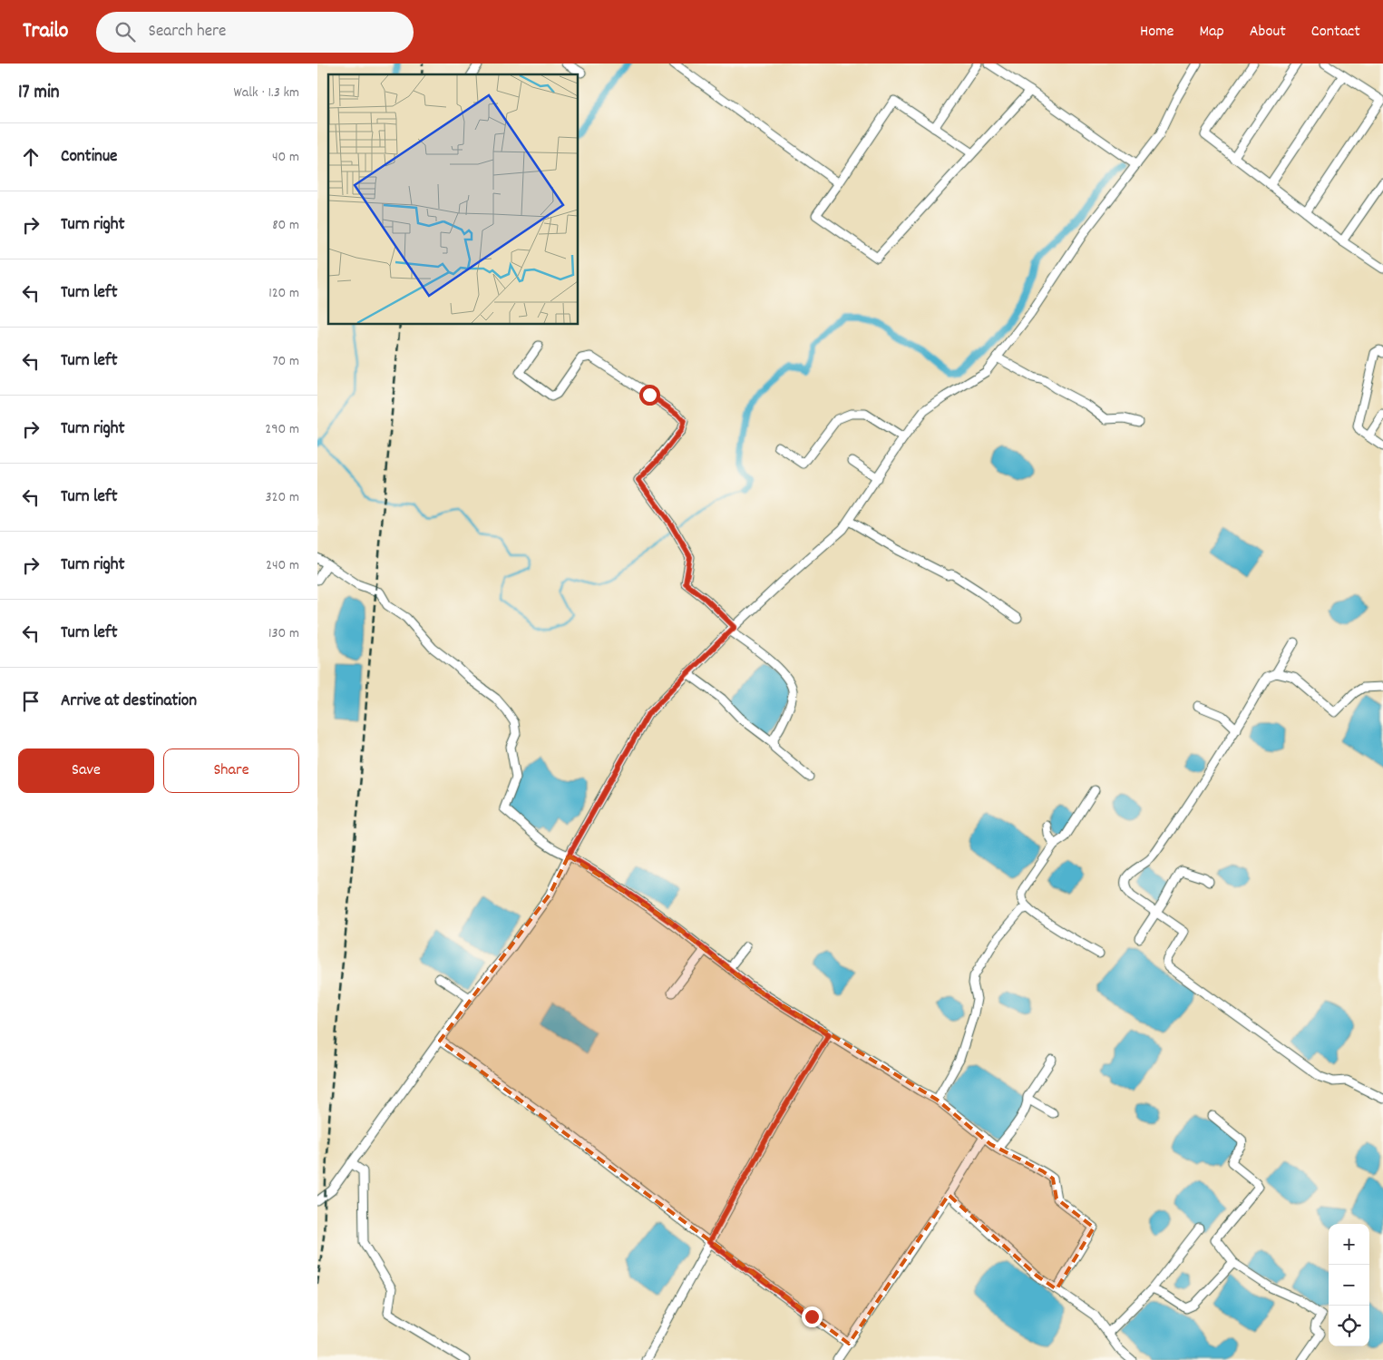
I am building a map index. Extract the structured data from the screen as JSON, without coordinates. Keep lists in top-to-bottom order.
{
  "page": {
    "header": "Trailo",
    "search": "Search here",
    "nav": [
      "Home",
      "Map",
      "About",
      "Contact"
    ],
    "heading": ["17 min", "Walk · 1.3 km"],
    "list": [
      ["Continue", "40 m"],
      ["Turn right", "80 m"],
      ["Turn left", "120 m"],
      ["Turn left", "70 m"],
      ["Turn right", "290 m"],
      ["Turn left", "320 m"],
      ["Turn right", "240 m"],
      ["Turn left", "130 m"],
      "Arrive at destination"
    ],
    "buttons": ["Save", "Share"],
    "map_buttons": ["+", "−"]
  }
}
